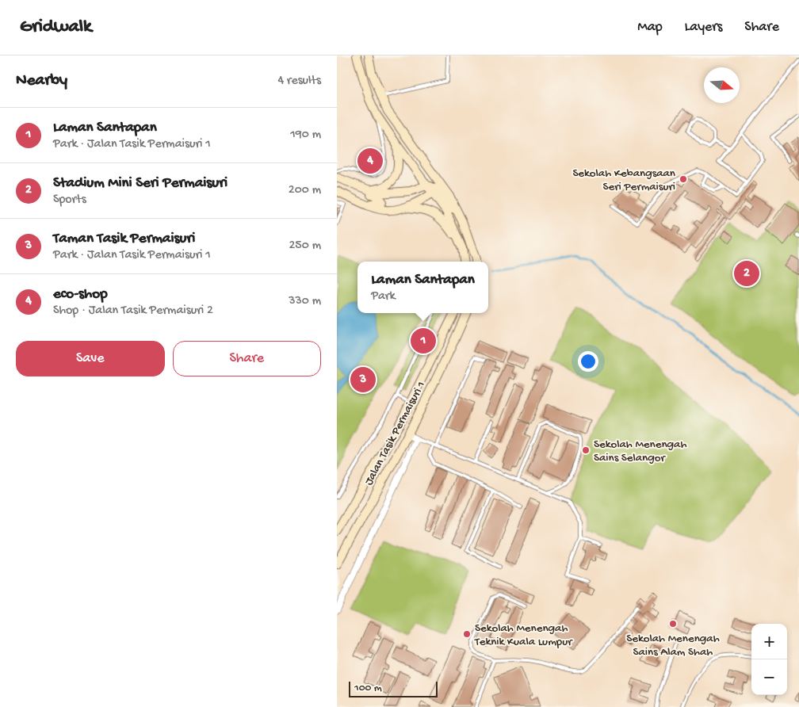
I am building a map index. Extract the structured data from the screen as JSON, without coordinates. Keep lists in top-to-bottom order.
{
  "streets": {
    "main road": ["Jalan Tasik Permaisuri 1"]
  },
  "places": [
    "Sekolah Kebangsaan Seri Permaisuri",
    "Sekolah Menengah Sains Selangor",
    "Sekolah Menengah Sains Alam Shah",
    "Sekolah Menengah Teknik Kuala Lumpur"
  ],
  "scale_bar": "100 m",
  "north": "right",
  "page": {
    "header": "Gridwalk",
    "nav": ["Map", "Layers", "Share"],
    "heading": ["Nearby", "4 results"],
    "list": [
      {
        "mark": "1",
        "name": "Laman Santapan",
        "note": "Park · Jalan Tasik Permaisuri 1",
        "value": "190 m"
      },
      {
        "mark": "2",
        "name": "Stadium Mini Seri Permaisuri",
        "note": "Sports",
        "value": "200 m"
      },
      {
        "mark": "3",
        "name": "Taman Tasik Permaisuri",
        "note": "Park · Jalan Tasik Permaisuri 1",
        "value": "250 m"
      },
      {
        "mark": "4",
        "name": "eco-shop",
        "note": "Shop · Jalan Tasik Permaisuri 2",
        "value": "330 m"
      }
    ],
    "pins": [
      "4",
      "2",
      "1",
      "3"
    ],
    "popup": ["Laman Santapan", "Park"],
    "buttons": ["Save", "Share"],
    "map_buttons": ["+", "−"],
    "scale": "100 m"
  }
}
